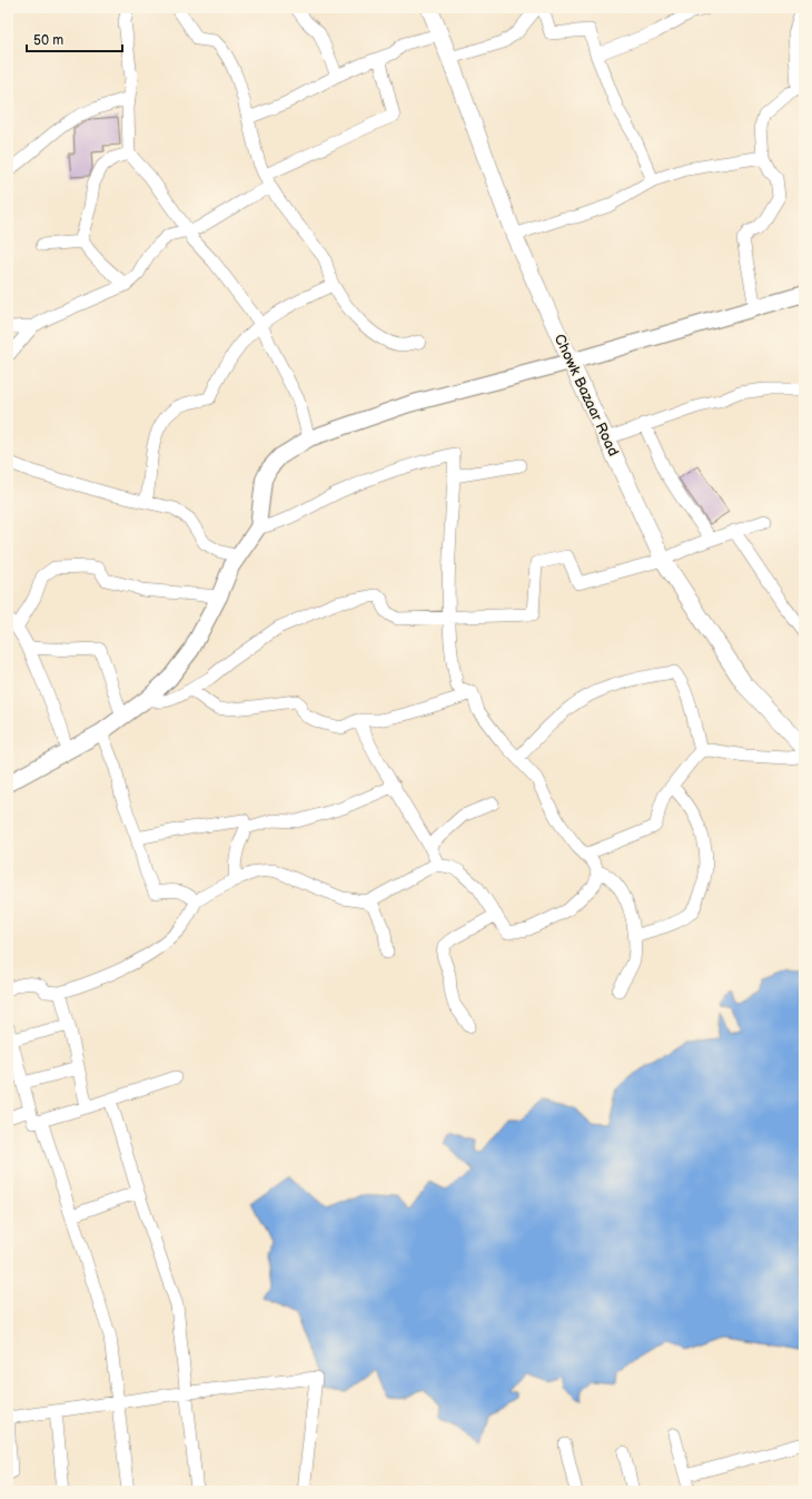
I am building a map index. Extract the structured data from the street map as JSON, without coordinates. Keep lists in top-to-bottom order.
{
  "streets": {
    "main road": ["Chowk Bazaar Road"]
  },
  "scale_bar": "50 m"
}
